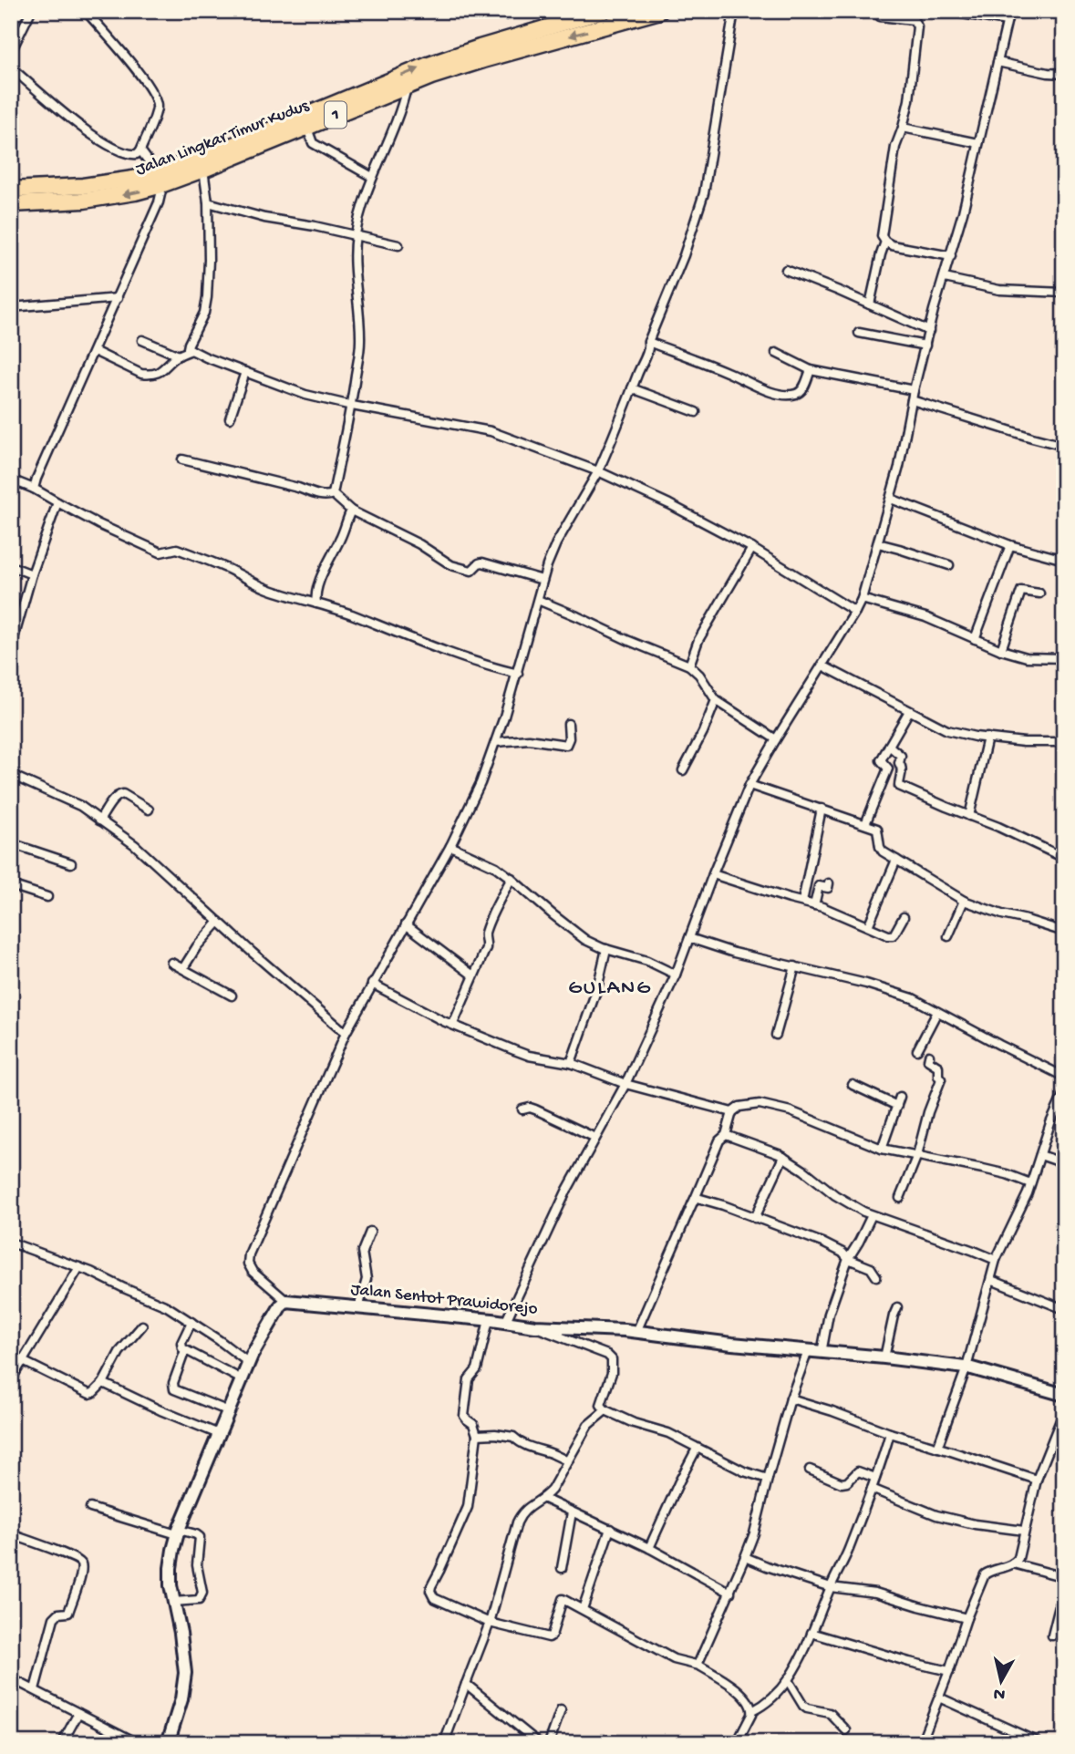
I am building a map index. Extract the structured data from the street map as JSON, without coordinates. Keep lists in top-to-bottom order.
{
  "streets": {
    "highway": ["1", "Jalan Lingkar Timur Kudus"],
    "main road": ["Jalan Sentot Prawidorejo"]
  },
  "districts": ["GULANG"],
  "north": "bottom"
}
